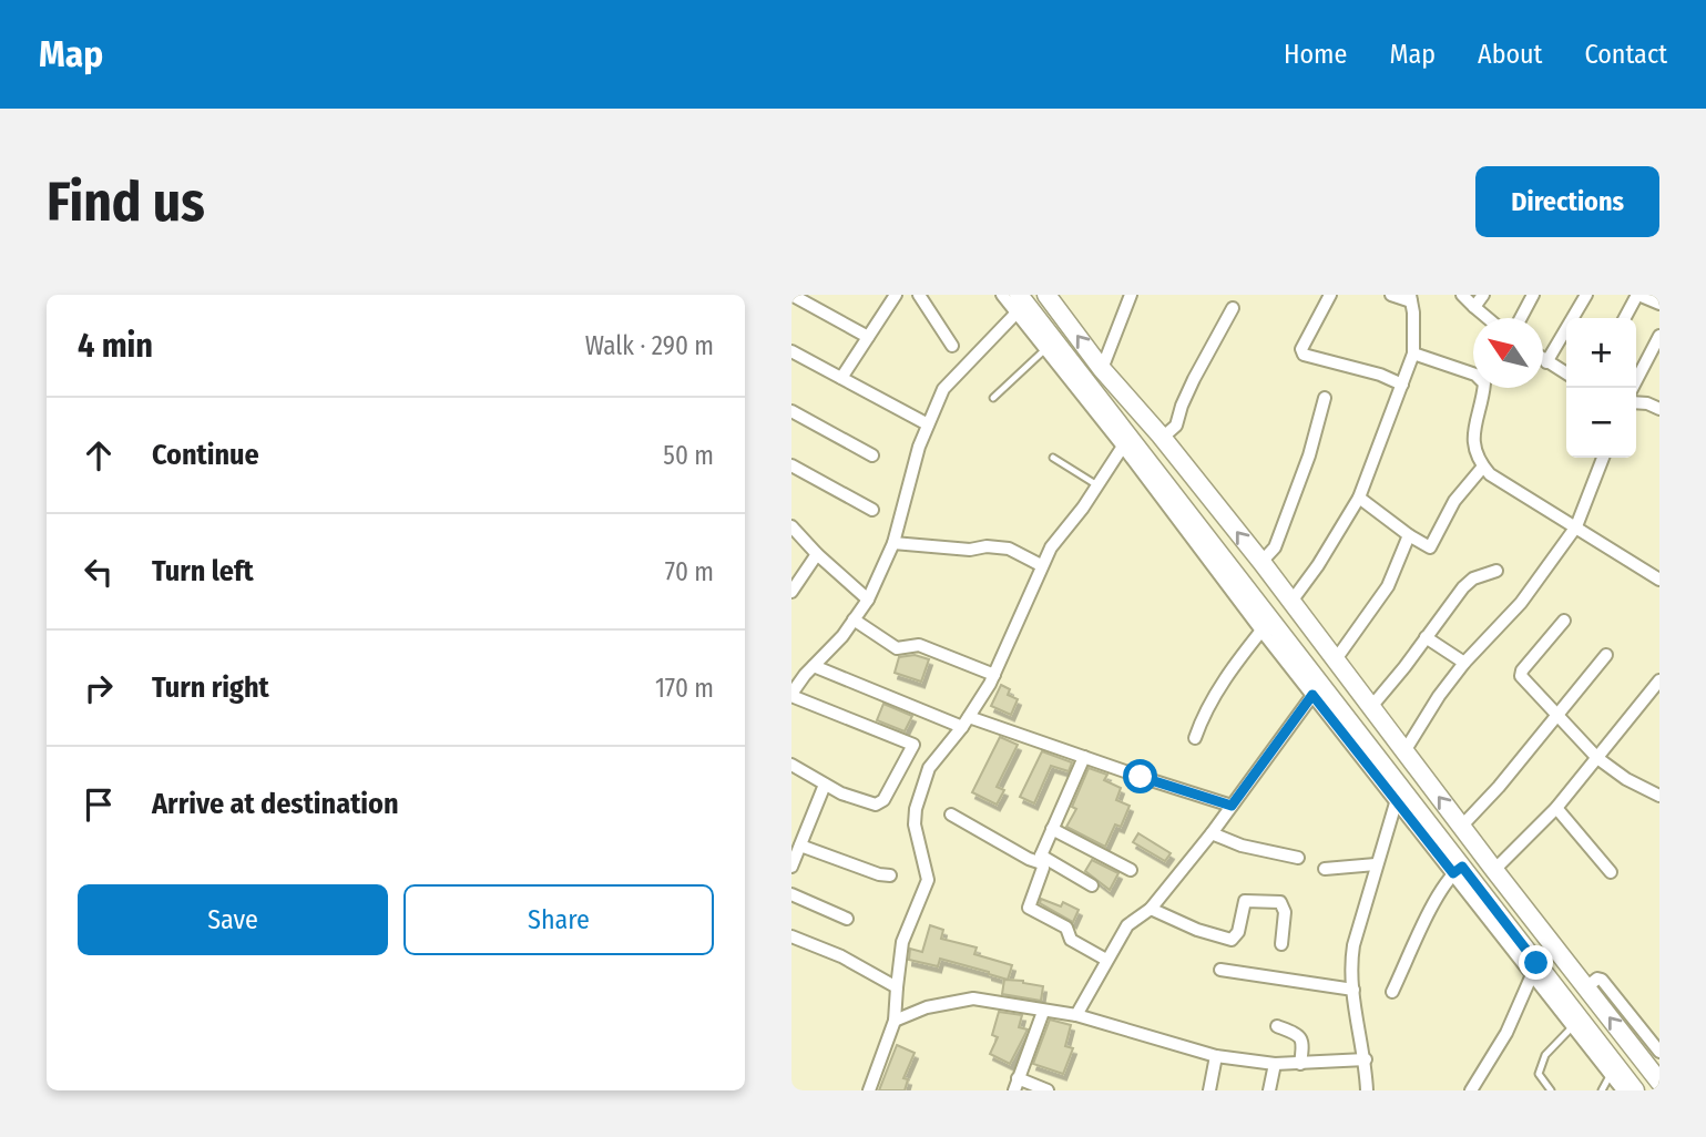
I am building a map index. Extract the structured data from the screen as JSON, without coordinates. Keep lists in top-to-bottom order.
{
  "north": "top left",
  "page": {
    "header": "Map",
    "nav": [
      "Home",
      "Map",
      "About",
      "Contact"
    ],
    "buttons": [
      "Directions",
      ["Save", "Share"]
    ],
    "title": "Find us",
    "heading": ["4 min", "Walk · 290 m"],
    "map_buttons": ["+", "−"],
    "list": [
      ["Continue", "50 m"],
      ["Turn left", "70 m"],
      ["Turn right", "170 m"],
      "Arrive at destination"
    ]
  }
}
